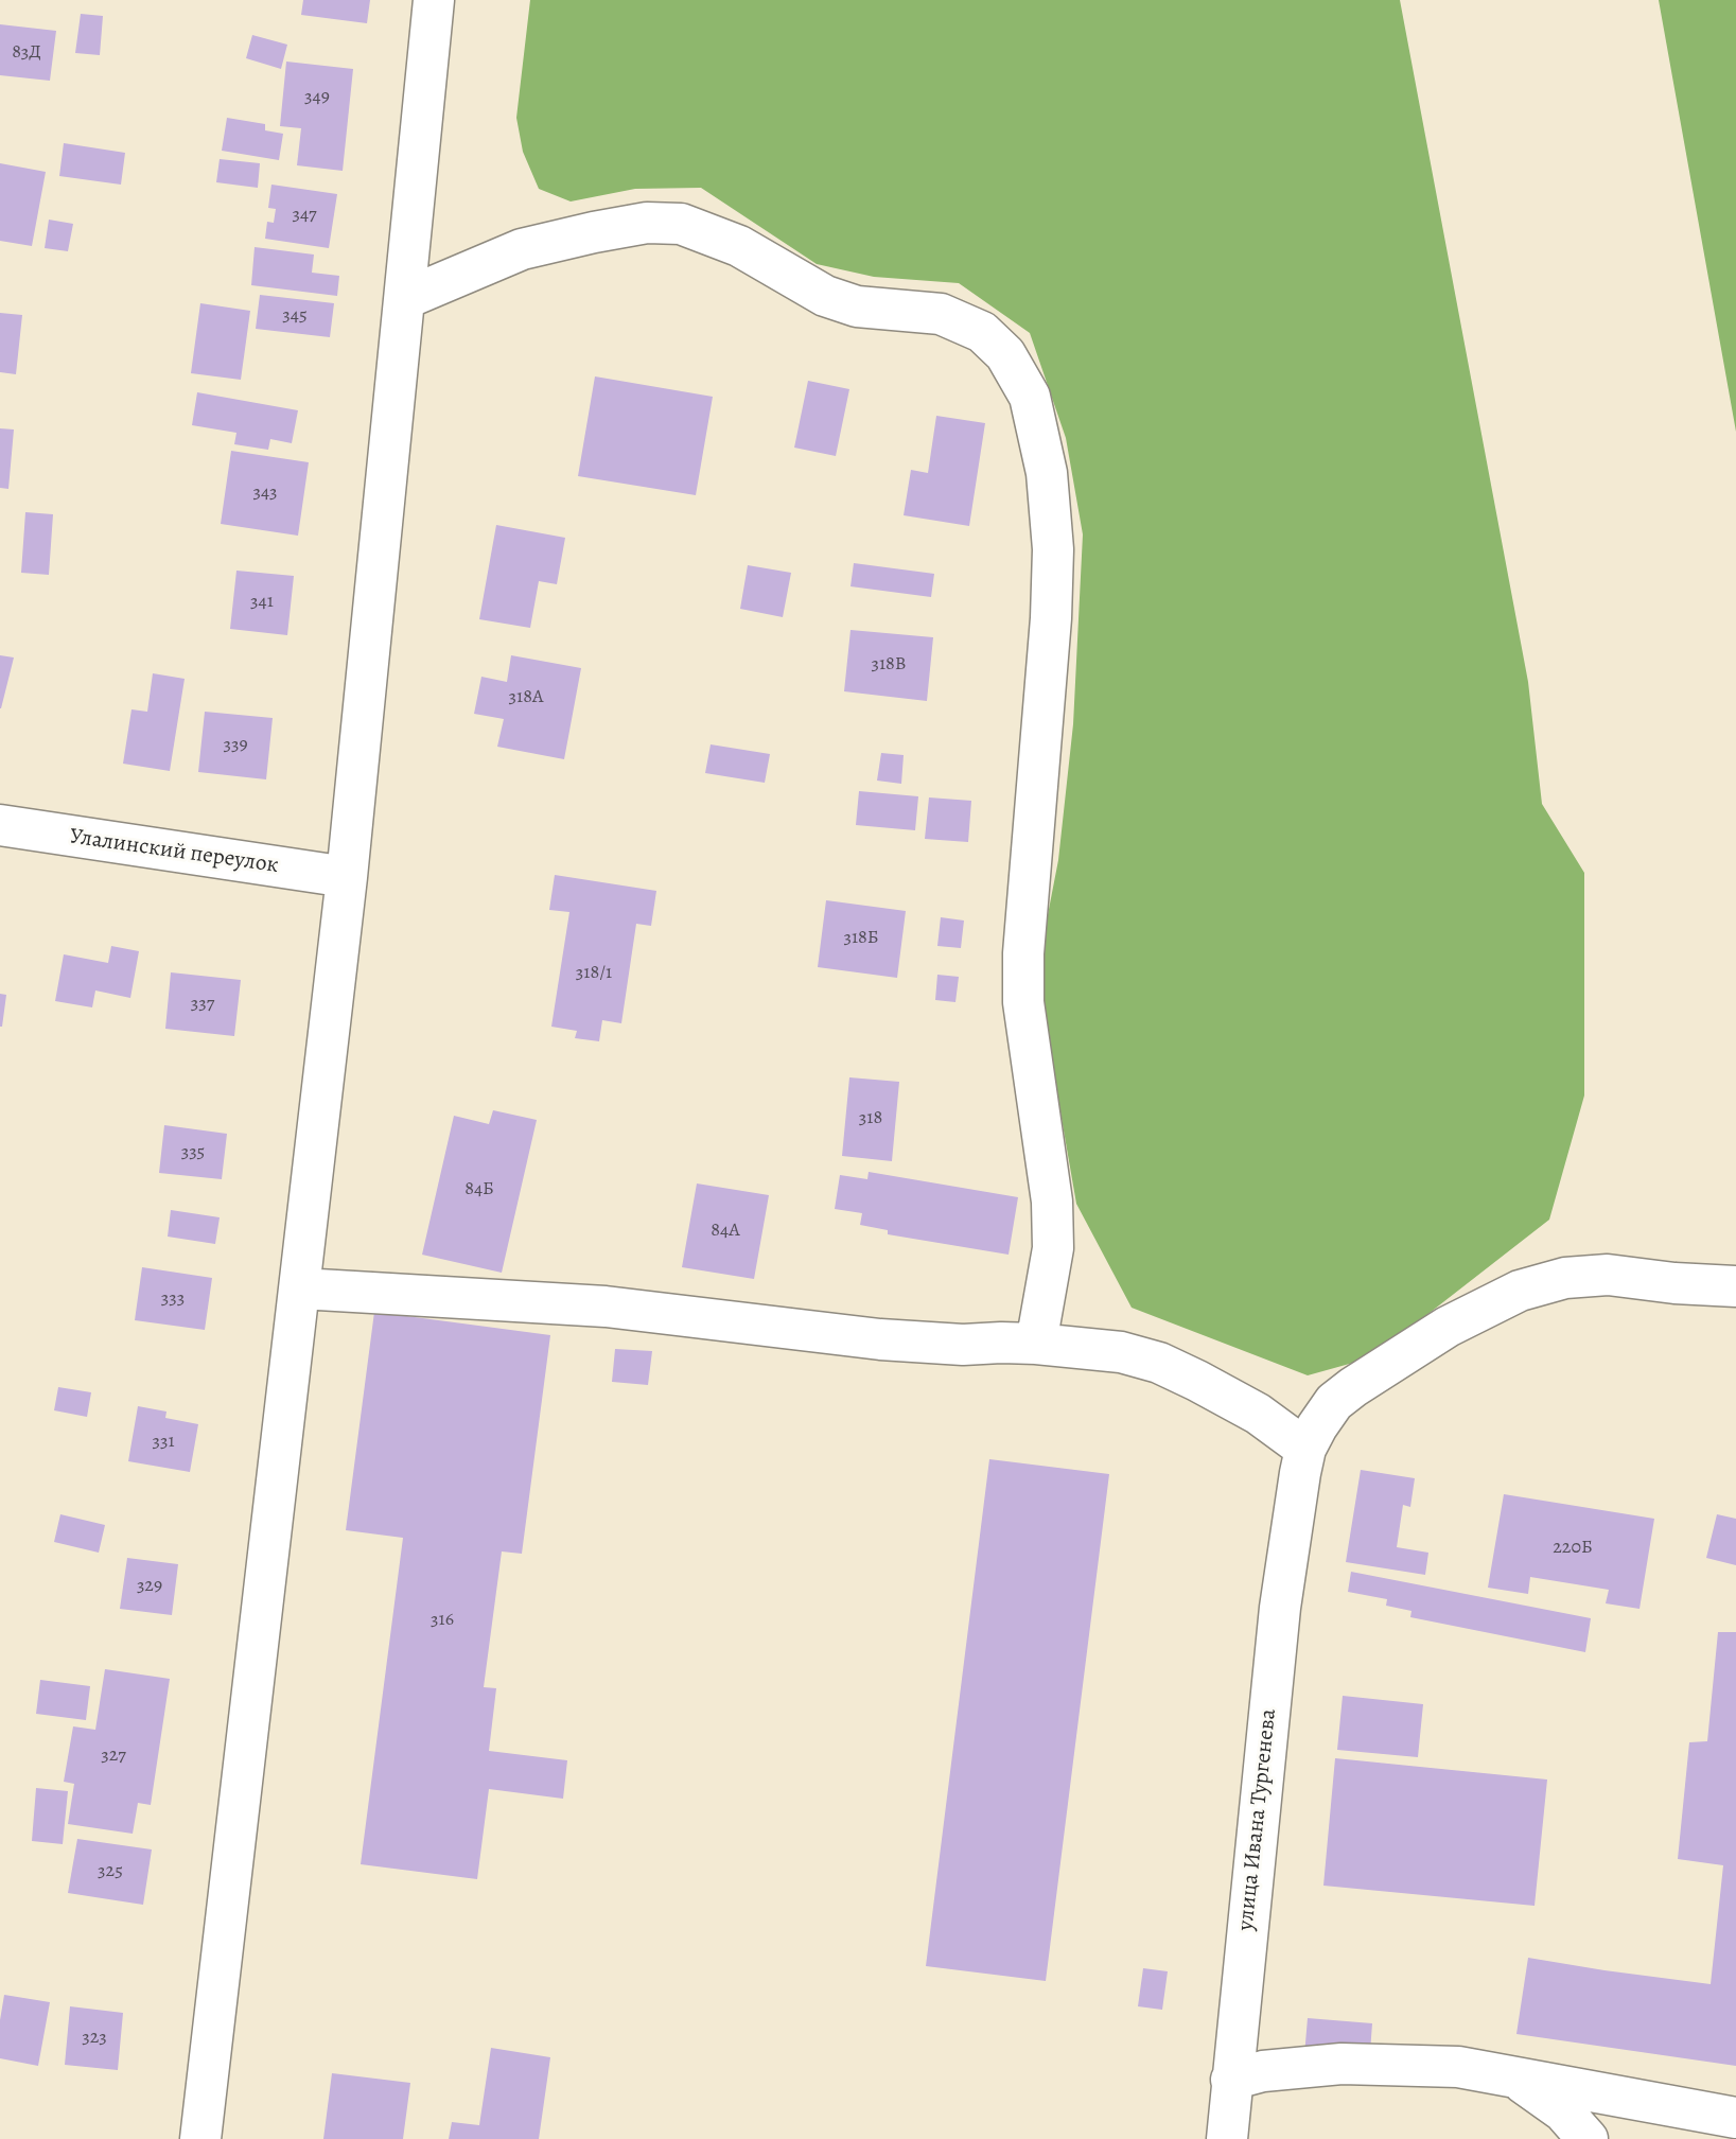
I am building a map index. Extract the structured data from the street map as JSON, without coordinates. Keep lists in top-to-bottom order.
{
  "streets": {
    "street": ["Улалинский переулок", "улица Ивана Тургенева"]
  },
  "house_numbers": [
    "83Д",
    "349",
    "347",
    "345",
    "343",
    "341",
    "318В",
    "318А",
    "339",
    "318Б",
    "318/1",
    "337",
    "318",
    "335",
    "84Б",
    "84А",
    "333",
    "331",
    "220Б",
    "329",
    "316",
    "327",
    "325",
    "323"
  ]
}
